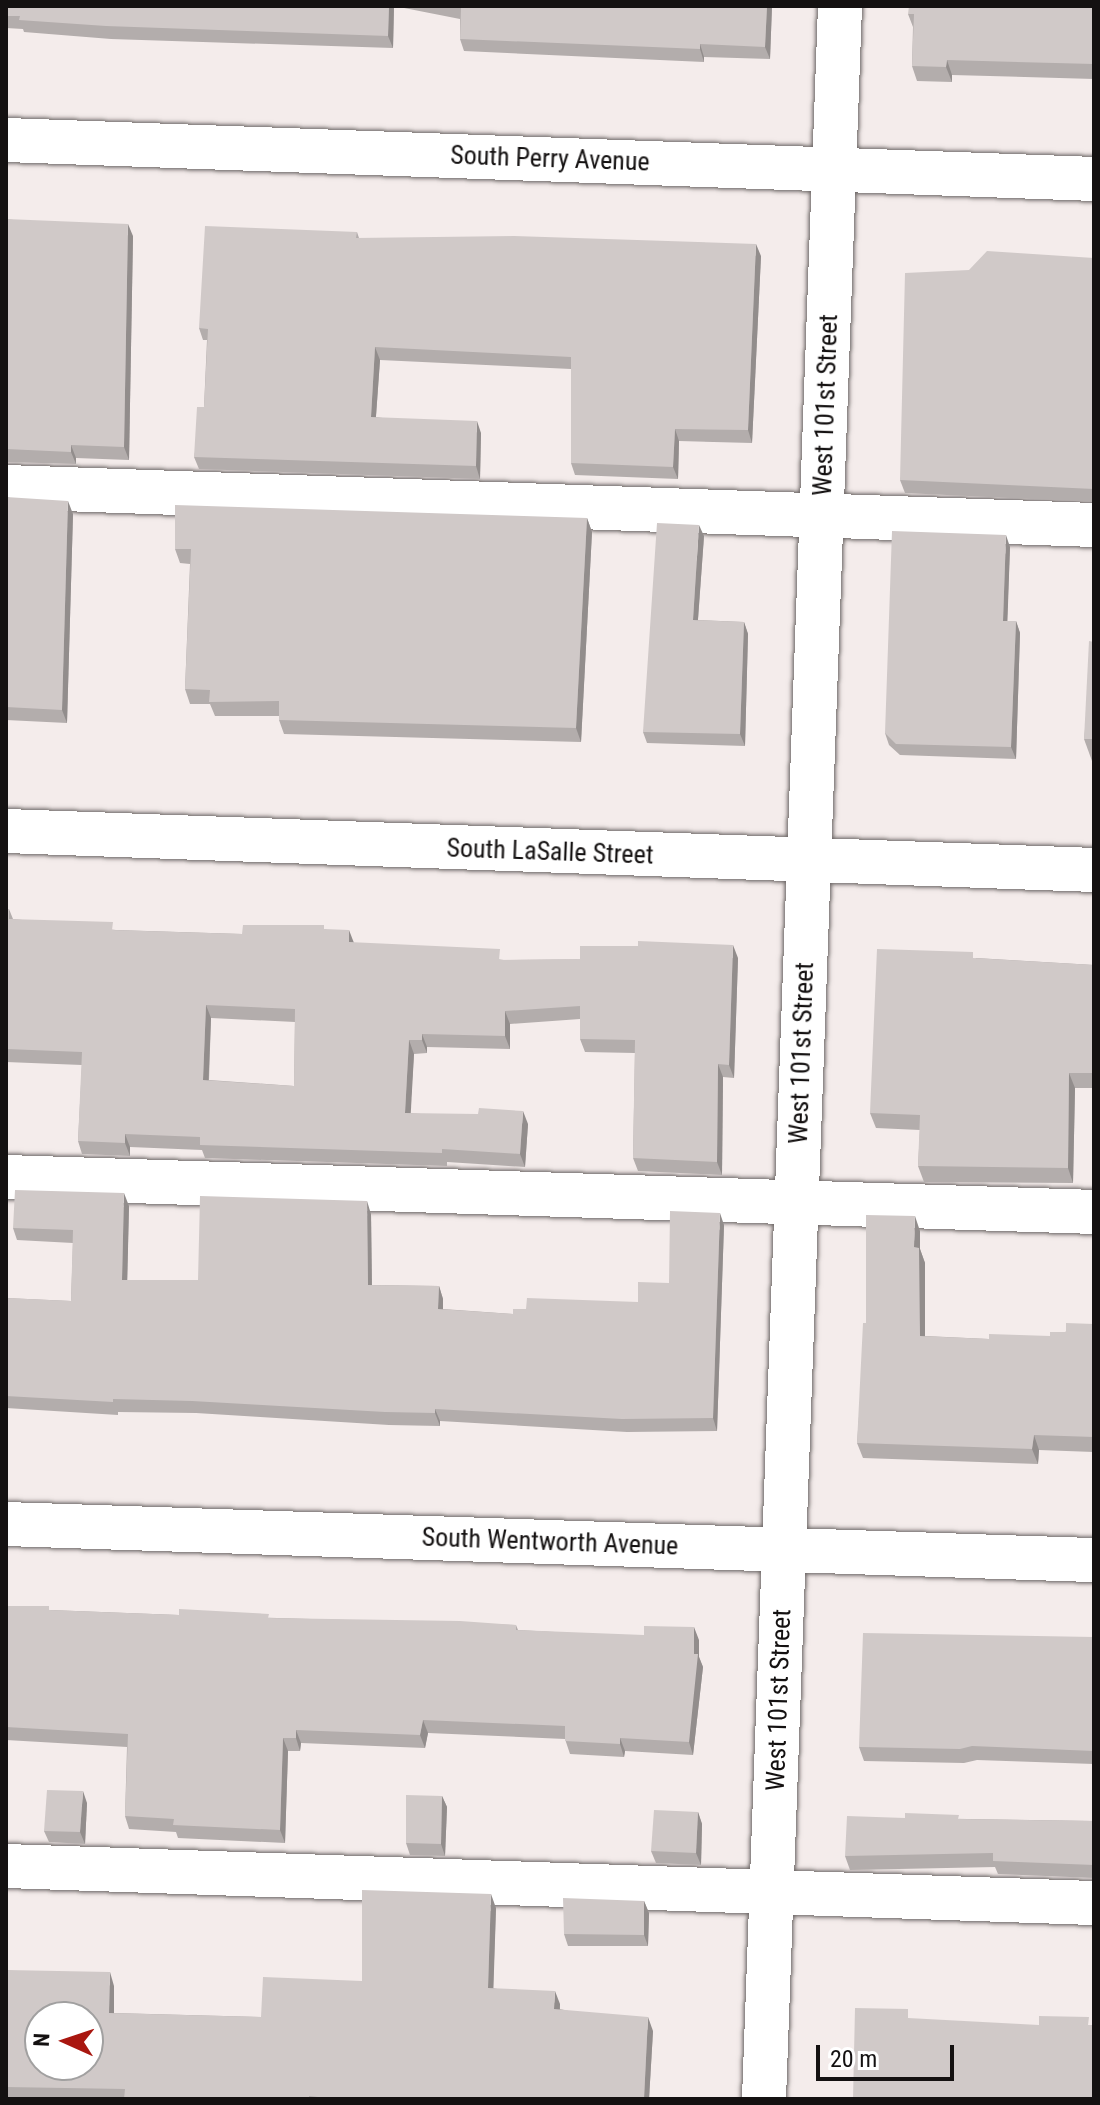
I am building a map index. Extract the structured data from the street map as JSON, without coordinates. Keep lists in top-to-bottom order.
{
  "streets": {
    "street": [
      "South Perry Avenue",
      "West 101st Street",
      "South LaSalle Street",
      "South Wentworth Avenue"
    ]
  },
  "crossings": [
    ["South Perry Avenue", "West 101st Street"],
    ["West 101st Street", "South LaSalle Street"],
    ["West 101st Street", "South Wentworth Avenue"]
  ],
  "scale_bar": "20 m",
  "north": "left"
}
